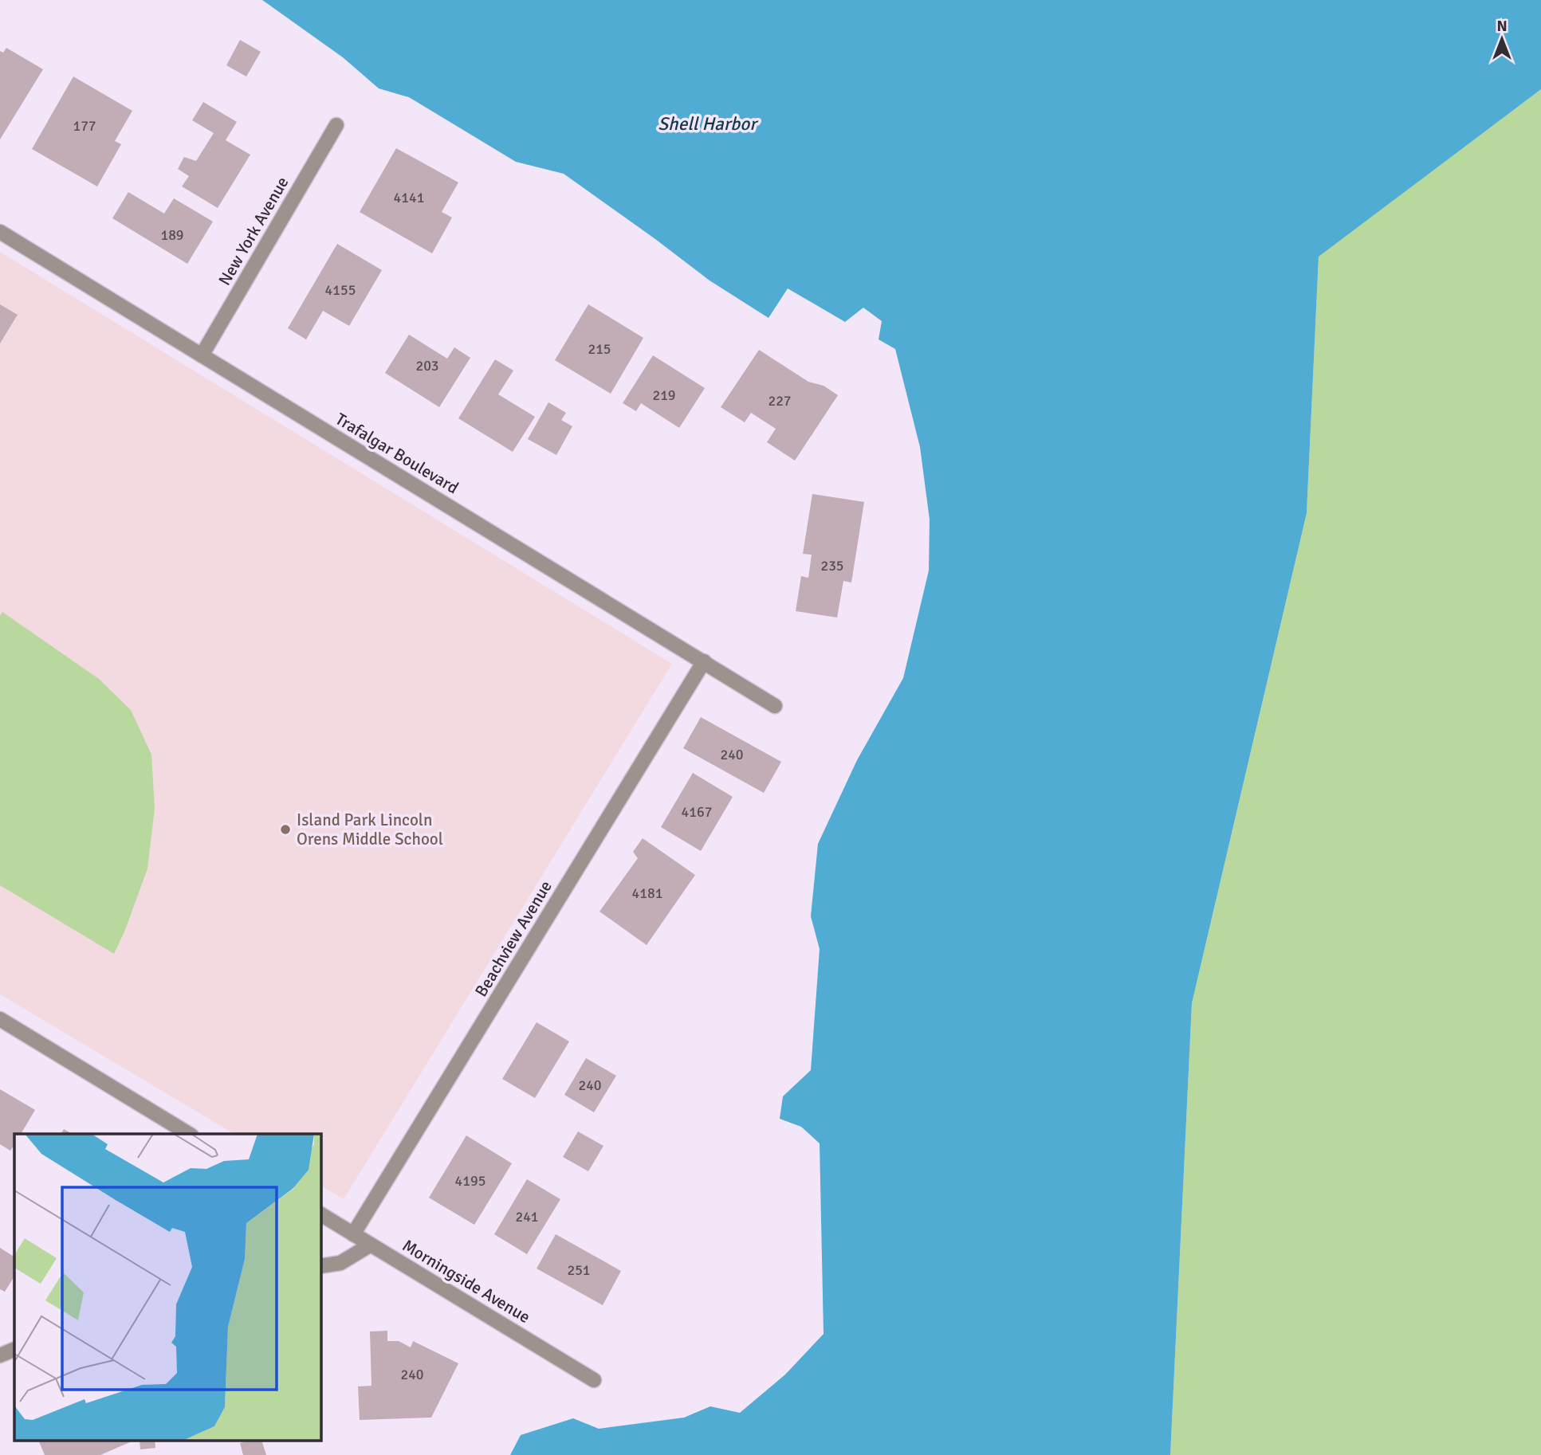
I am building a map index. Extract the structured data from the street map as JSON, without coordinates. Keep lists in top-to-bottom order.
{
  "streets": {
    "street": [
      "New York Avenue",
      "Trafalgar Boulevard",
      "Beachview Avenue",
      "Morningside Avenue"
    ]
  },
  "crossings": [
    ["New York Avenue", "Trafalgar Boulevard"],
    ["Trafalgar Boulevard", "Beachview Avenue"],
    ["Beachview Avenue", "Morningside Avenue"]
  ],
  "water": ["Shell Harbor"],
  "places": ["Island Park Lincoln Orens Middle School"],
  "house_numbers": [
    "177",
    "4141",
    "189",
    "4155",
    "215",
    "203",
    "219",
    "227",
    "235",
    "240",
    "4167",
    "4181",
    "240",
    "4195",
    "241",
    "251",
    "240"
  ],
  "north": "top"
}
